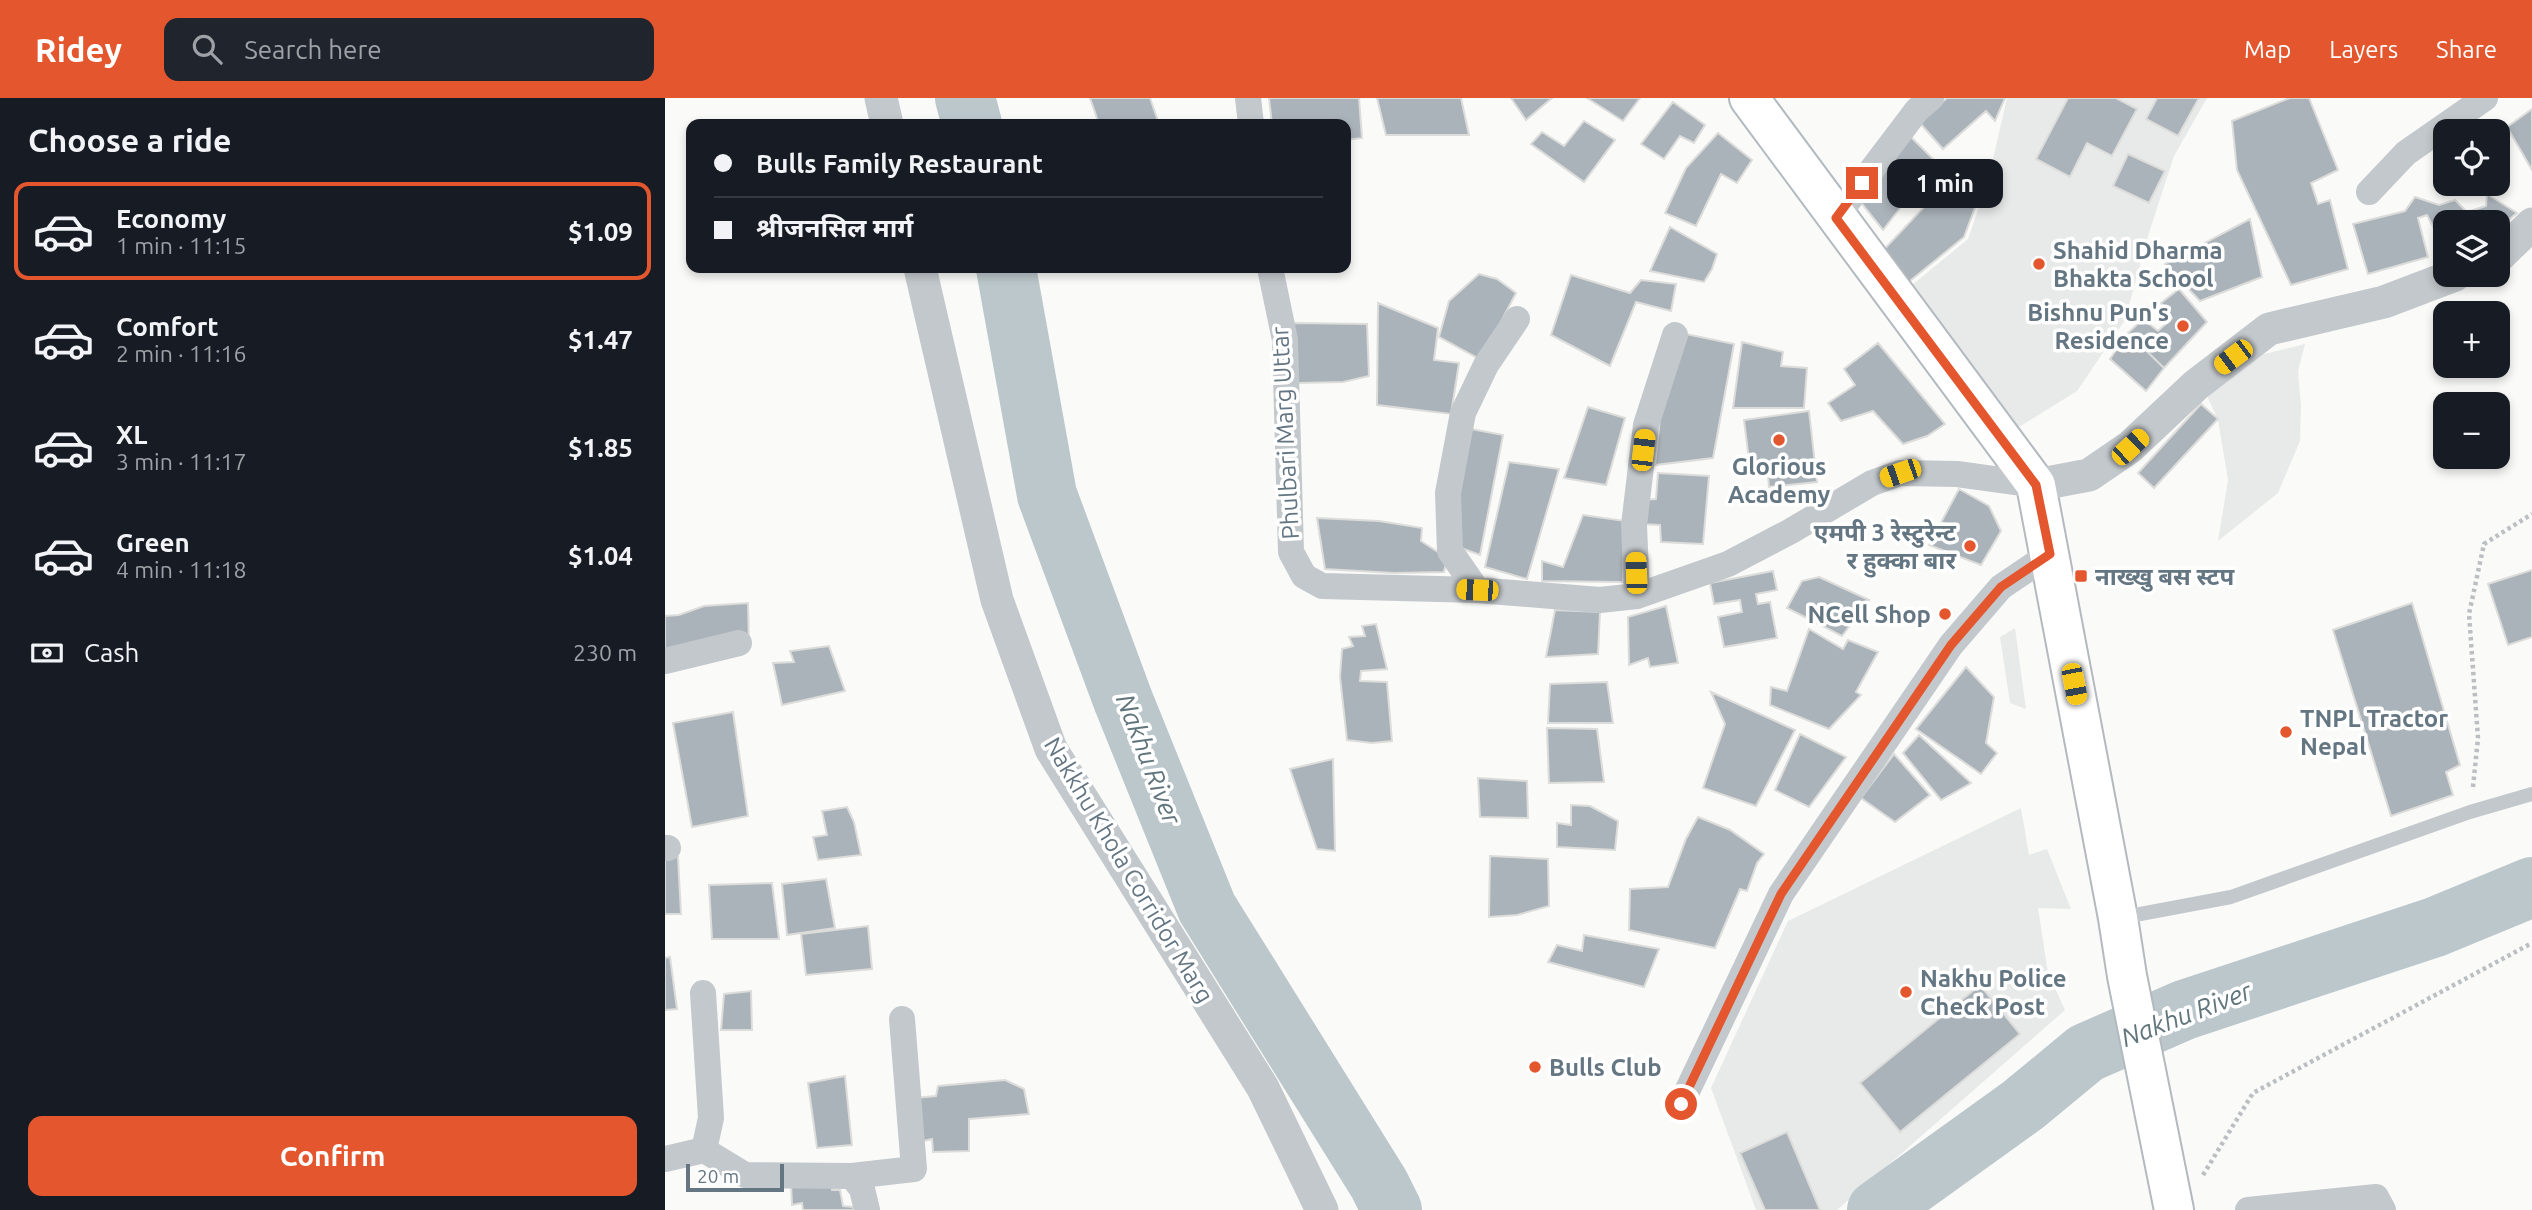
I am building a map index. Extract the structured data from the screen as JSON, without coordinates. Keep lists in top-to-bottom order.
{
  "streets": {
    "street": ["Phulbari Marg Uttar", "Nakkhu Khola Corridor Marg"]
  },
  "water": ["Nakhu River"],
  "places": {
    "other": [
      "Shahid Dharma Bhakta School",
      "Bishnu Pun's Residence",
      "Glorious Academy",
      "एमपी 3 रेस्टुरेन्ट र हुक्का बार",
      "NCell Shop",
      "TNPL Tractor Nepal",
      "Nakhu Police Check Post",
      "Bulls Club"
    ],
    "transit": ["नाख्खु बस स्टप"]
  },
  "scale_bar": "20 m",
  "page": {
    "header": "Ridey",
    "search": "Search here",
    "nav": ["Map", "Layers", "Share"],
    "heading": "Choose a ride",
    "map_buttons": ["+", "−"],
    "banner": ["Bulls Family Restaurant", "श्रीजनसिल मार्ग"],
    "bubble": "1 min",
    "list": [
      {
        "name": "Economy",
        "note": "1 min · 11:15",
        "value": "$1.09"
      },
      {
        "name": "Comfort",
        "note": "2 min · 11:16",
        "value": "$1.47"
      },
      {
        "name": "XL",
        "note": "3 min · 11:17",
        "value": "$1.85"
      },
      {
        "name": "Green",
        "note": "4 min · 11:18",
        "value": "$1.04"
      }
    ],
    "pay": ["Cash", "230 m"],
    "buttons": "Confirm",
    "scale": "20 m"
  }
}
